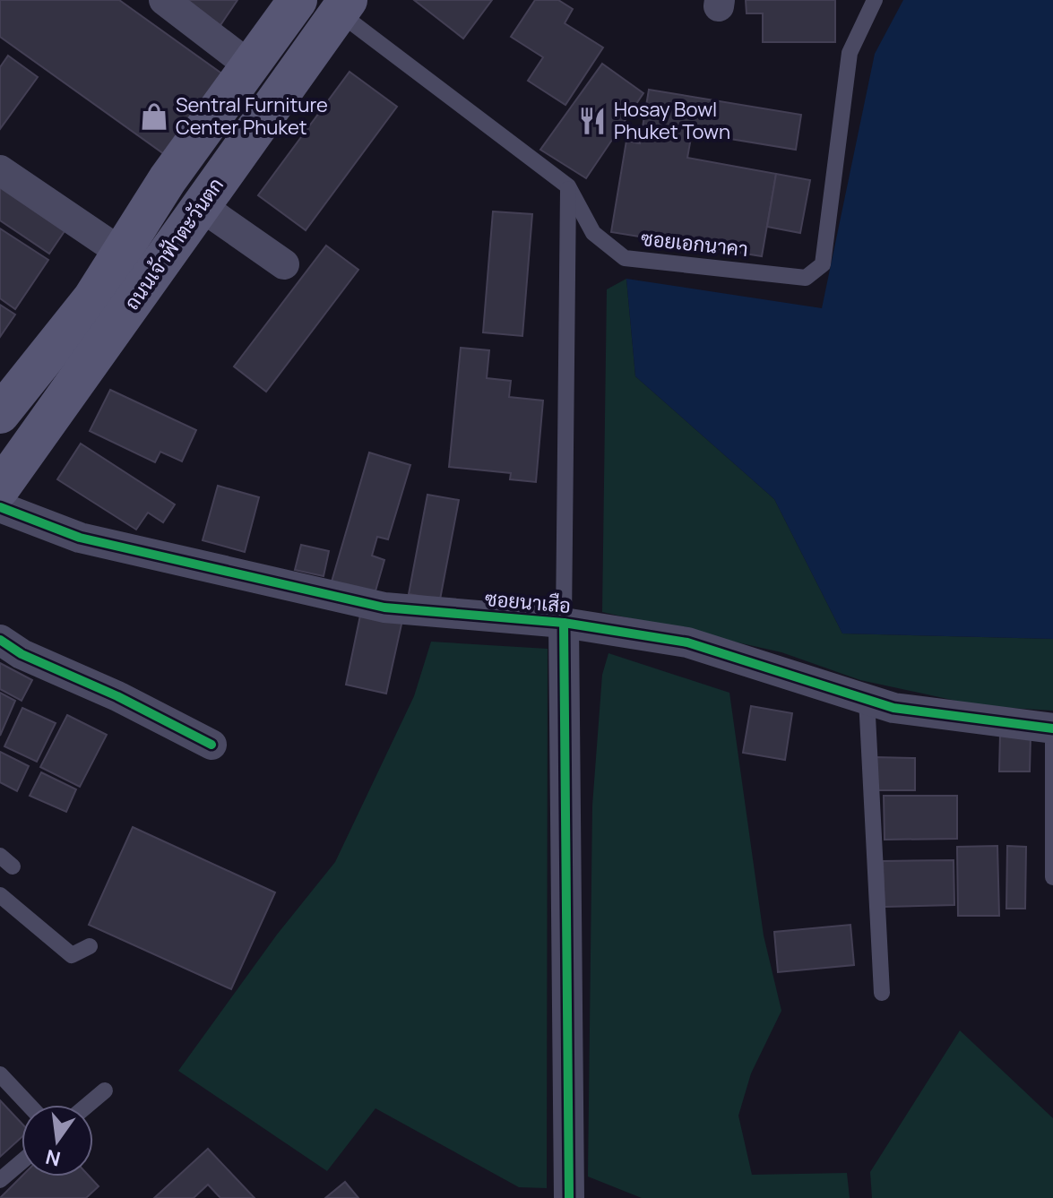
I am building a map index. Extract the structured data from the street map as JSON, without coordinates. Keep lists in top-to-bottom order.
{
  "streets": {
    "main road": ["ถนนเจ้าฟ้าตะวันตก"],
    "street": ["ซอยนาเสือ"],
    "lane": ["ซอยเอกนาคา"]
  },
  "crossings": [
    ["ถนนเจ้าฟ้าตะวันตก", "ซอยเอกนาคา"]
  ],
  "places": {
    "shop": ["Sentral Furniture Center Phuket"],
    "restaurant": ["Hosay Bowl Phuket Town"]
  },
  "north": "bottom"
}
